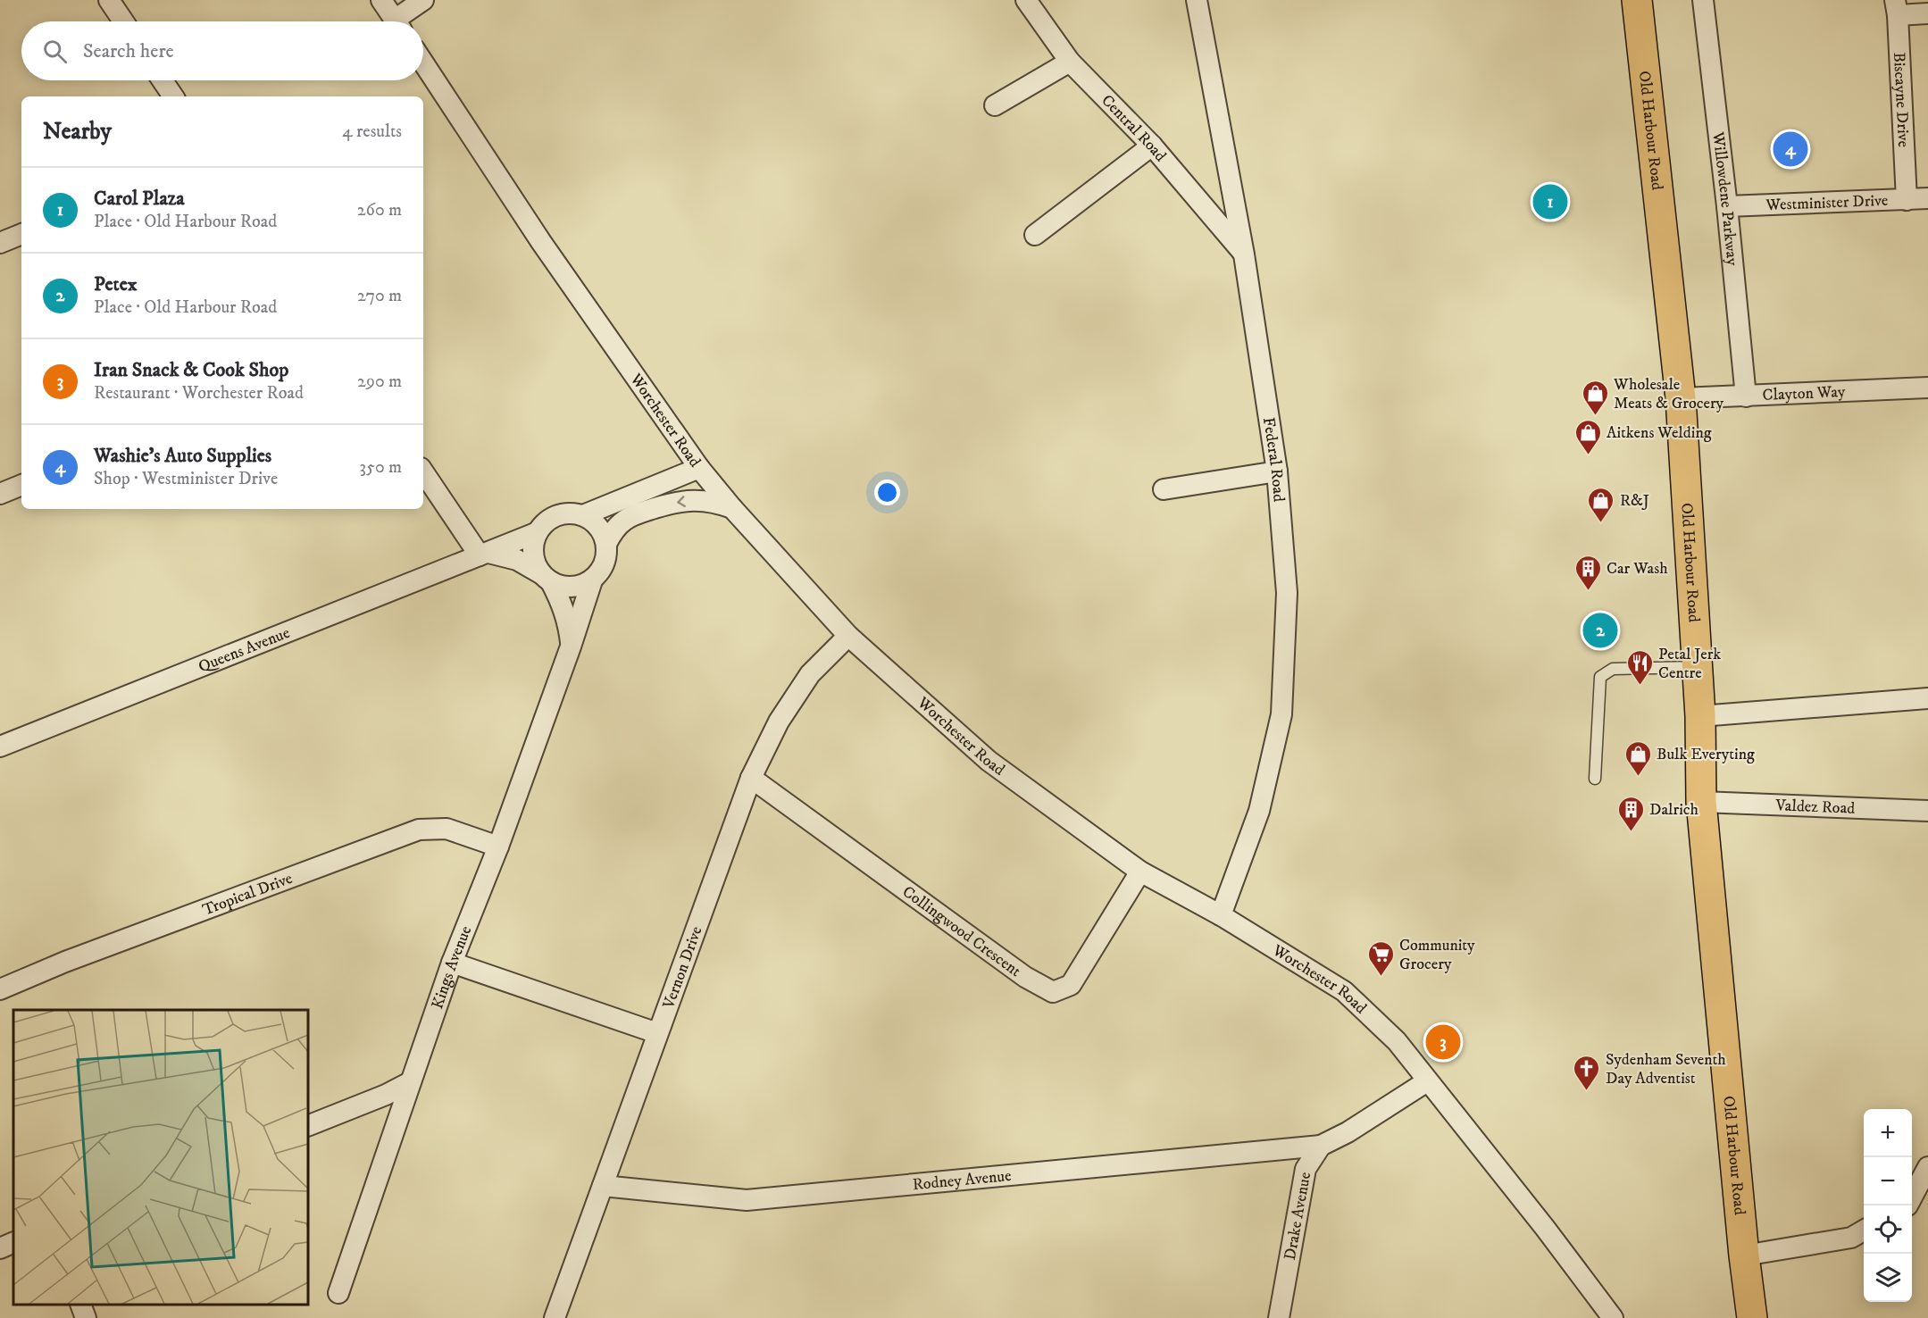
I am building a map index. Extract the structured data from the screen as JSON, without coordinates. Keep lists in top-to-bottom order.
{
  "streets": {
    "main road": ["Old Harbour Road"],
    "street": [
      "Biscayne Drive",
      "Central Road",
      "Willowdene Parkway",
      "Westminister Drive",
      "Clayton Way",
      "Worchester Road",
      "Federal Road",
      "Queens Avenue",
      "Valdez Road",
      "Tropical Drive",
      "Collingwood Crescent",
      "Vernon Drive",
      "Kings Avenue",
      "Rodney Avenue",
      "Drake Avenue"
    ]
  },
  "crossings": [
    ["Biscayne Drive", "Westminister Drive"],
    ["Central Road", "Federal Road"],
    ["Old Harbour Road", "Clayton Way"],
    ["Old Harbour Road", "Valdez Road"],
    ["Willowdene Parkway", "Westminister Drive"],
    ["Willowdene Parkway", "Clayton Way"],
    ["Worchester Road", "Federal Road"],
    ["Worchester Road", "Collingwood Crescent"],
    ["Worchester Road", "Vernon Drive"],
    ["Queens Avenue", "Kings Avenue"],
    ["Tropical Drive", "Kings Avenue"],
    ["Collingwood Crescent", "Vernon Drive"],
    ["Vernon Drive", "Rodney Avenue"],
    ["Rodney Avenue", "Drake Avenue"]
  ],
  "places": {
    "shop": [
      "Wholesale Meats & Grocery",
      "Aitkens Welding",
      "R&J",
      "Bulk Everyting"
    ],
    "building": ["Car Wash", "Dalrich"],
    "restaurant": ["Petal Jerk Centre"],
    "supermarket": ["Community Grocery"],
    "church": ["Sydenham Seventh Day Adventist"]
  },
  "page": {
    "search": "Search here",
    "heading": ["Nearby", "4 results"],
    "pins": [
      "4",
      "1",
      "2",
      "3"
    ],
    "list": [
      {
        "mark": "1",
        "name": "Carol Plaza",
        "note": "Place · Old Harbour Road",
        "value": "260 m"
      },
      {
        "mark": "2",
        "name": "Petex",
        "note": "Place · Old Harbour Road",
        "value": "270 m"
      },
      {
        "mark": "3",
        "name": "Iran Snack & Cook Shop",
        "note": "Restaurant · Worchester Road",
        "value": "290 m"
      },
      {
        "mark": "4",
        "name": "Washie's Auto Supplies",
        "note": "Shop · Westminister Drive",
        "value": "350 m"
      }
    ],
    "map_buttons": ["+", "−"]
  }
}
